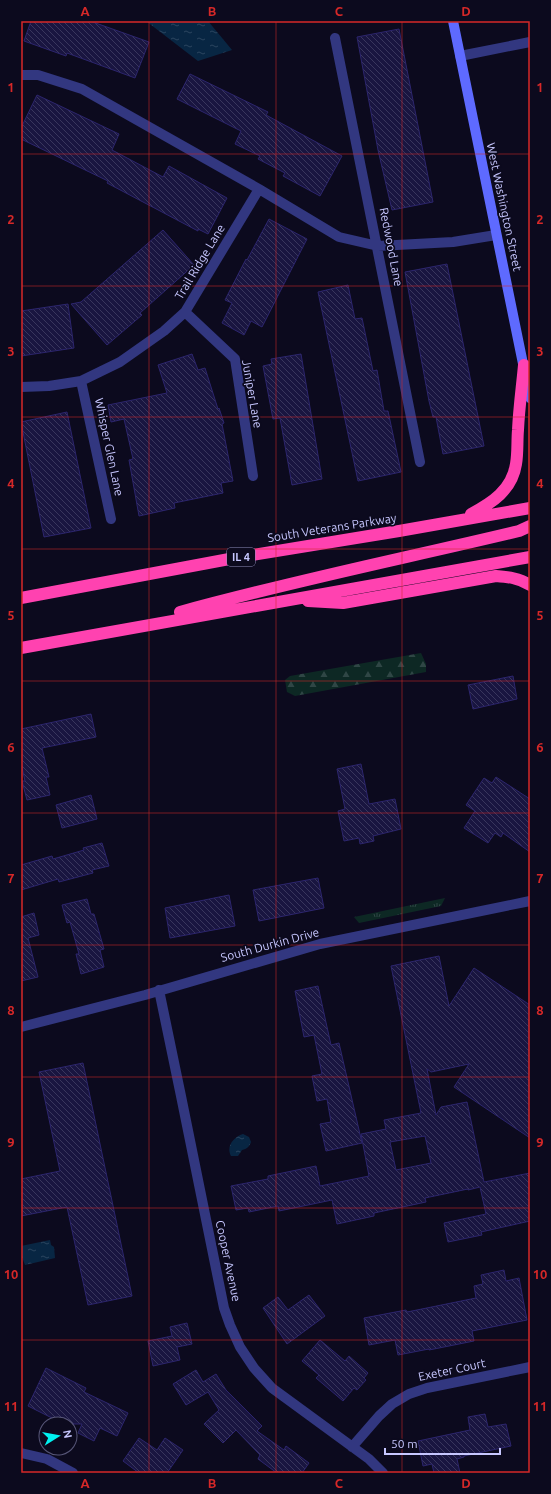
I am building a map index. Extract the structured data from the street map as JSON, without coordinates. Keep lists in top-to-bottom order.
{
  "streets": {
    "highway": ["South Veterans Parkway", "IL 4"],
    "street": [
      "West Washington Street",
      "Redwood Lane",
      "Trail Ridge Lane",
      "Juniper Lane",
      "Whisper Glen Lane",
      "South Durkin Drive",
      "Cooper Avenue",
      "Exeter Court"
    ]
  },
  "crossings": [
    ["Trail Ridge Lane", "Juniper Lane"],
    ["Trail Ridge Lane", "Whisper Glen Lane"],
    ["South Durkin Drive", "Cooper Avenue"],
    ["Cooper Avenue", "Exeter Court"]
  ],
  "scale_bar": "50 m",
  "north": "right",
  "grid": {
    "columns": [
      "A",
      "B",
      "C",
      "D"
    ],
    "rows": [
      "1",
      "2",
      "3",
      "4",
      "5",
      "6",
      "7",
      "8",
      "9",
      "10",
      "11"
    ]
  }
}
